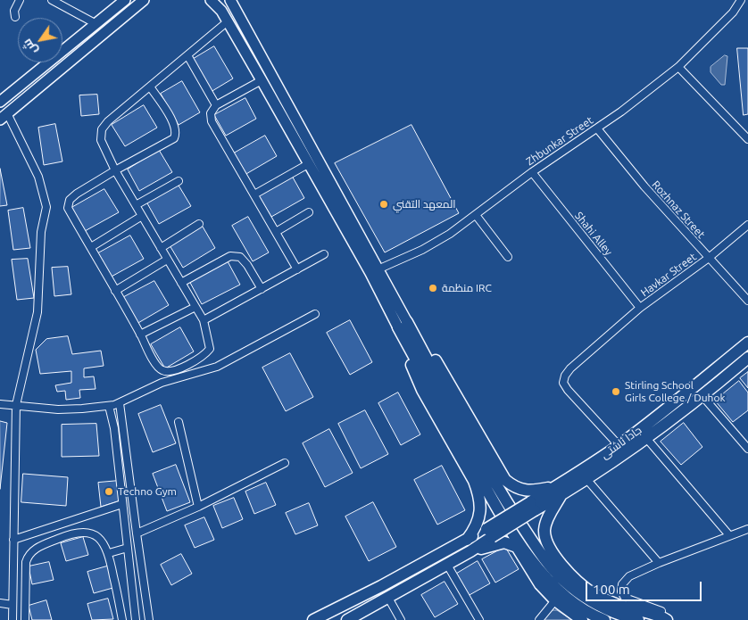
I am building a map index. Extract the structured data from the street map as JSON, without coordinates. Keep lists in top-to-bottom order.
{
  "streets": {
    "main road": ["جادا ئاشتی"],
    "street": [
      "Zhbunkar Street",
      "Rozhnaz Street",
      "Shahi Alley",
      "Havkar Street"
    ]
  },
  "crossings": [
    ["Zhbunkar Street", "Rozhnaz Street"],
    ["Zhbunkar Street", "Shahi Alley"],
    ["Rozhnaz Street", "Havkar Street"],
    ["Shahi Alley", "Havkar Street"],
    ["Havkar Street", "جادا ئاشتی"]
  ],
  "places": [
    "المعهد التقني",
    "منظمة IRC",
    "Stirling School Girls College / Duhok",
    "Techno Gym"
  ],
  "scale_bar": "100 m",
  "north": "bottom left"
}
